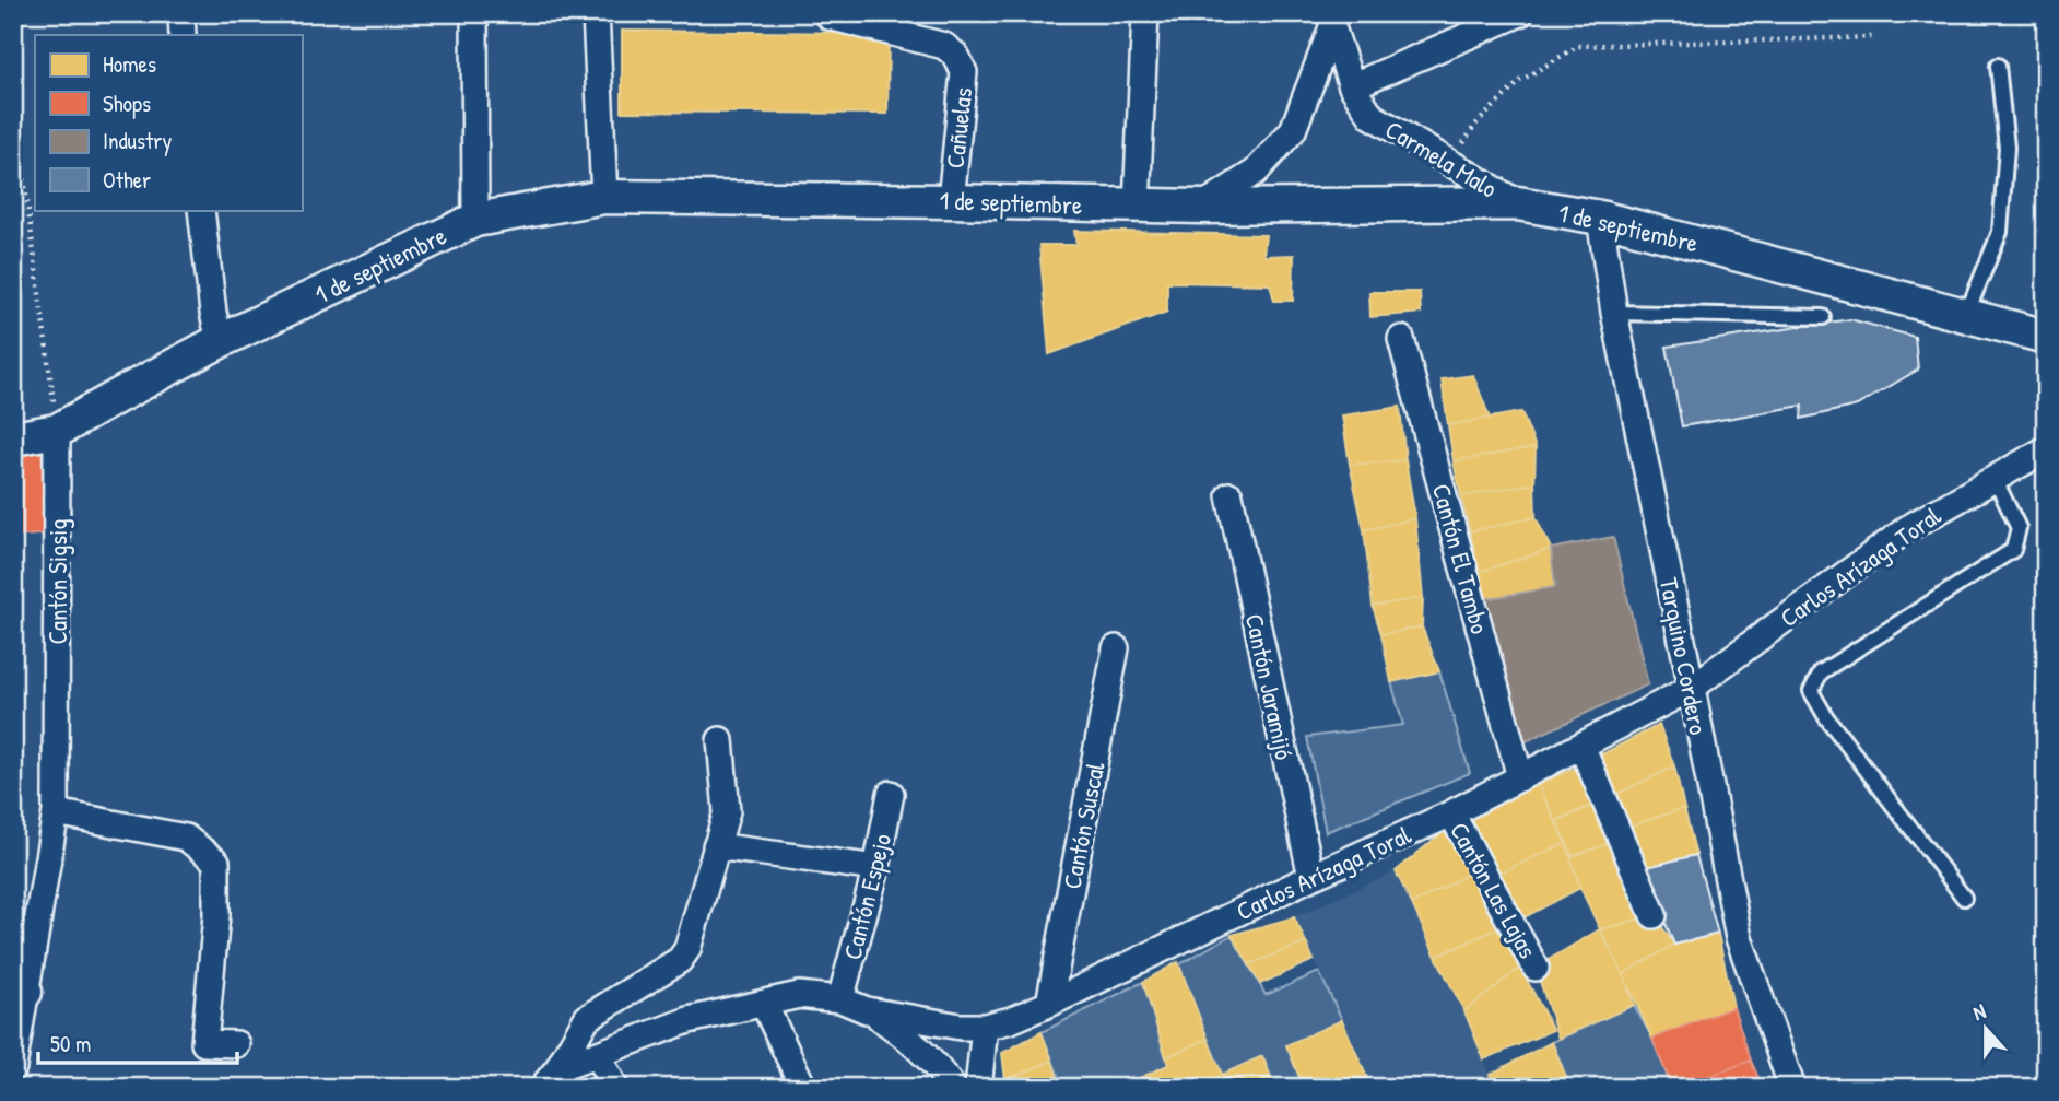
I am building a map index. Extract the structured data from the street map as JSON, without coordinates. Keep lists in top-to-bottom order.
{
  "streets": {
    "street": [
      "Cañuelas",
      "Carmela Malo",
      "1 de septiembre",
      "Cantón El Tambo",
      "Carlos Arízaga Toral",
      "Cantón Sigsig",
      "Tarquino Cordero",
      "Cantón Jaramijó",
      "Cantón Suscal",
      "Cantón Las Lajas",
      "Cantón Espejo"
    ]
  },
  "crossings": [
    ["Cañuelas", "1 de septiembre"],
    ["Carmela Malo", "1 de septiembre"],
    ["1 de septiembre", "Cantón Sigsig"],
    ["1 de septiembre", "Tarquino Cordero"],
    ["Cantón El Tambo", "Carlos Arízaga Toral"],
    ["Carlos Arízaga Toral", "Tarquino Cordero"],
    ["Carlos Arízaga Toral", "Cantón Jaramijó"],
    ["Carlos Arízaga Toral", "Cantón Suscal"],
    ["Carlos Arízaga Toral", "Cantón Las Lajas"],
    ["Carlos Arízaga Toral", "Cantón Espejo"]
  ],
  "legend": [
    "Homes",
    "Shops",
    "Industry",
    "Other"
  ],
  "scale_bar": "50 m",
  "north": "top"
}
